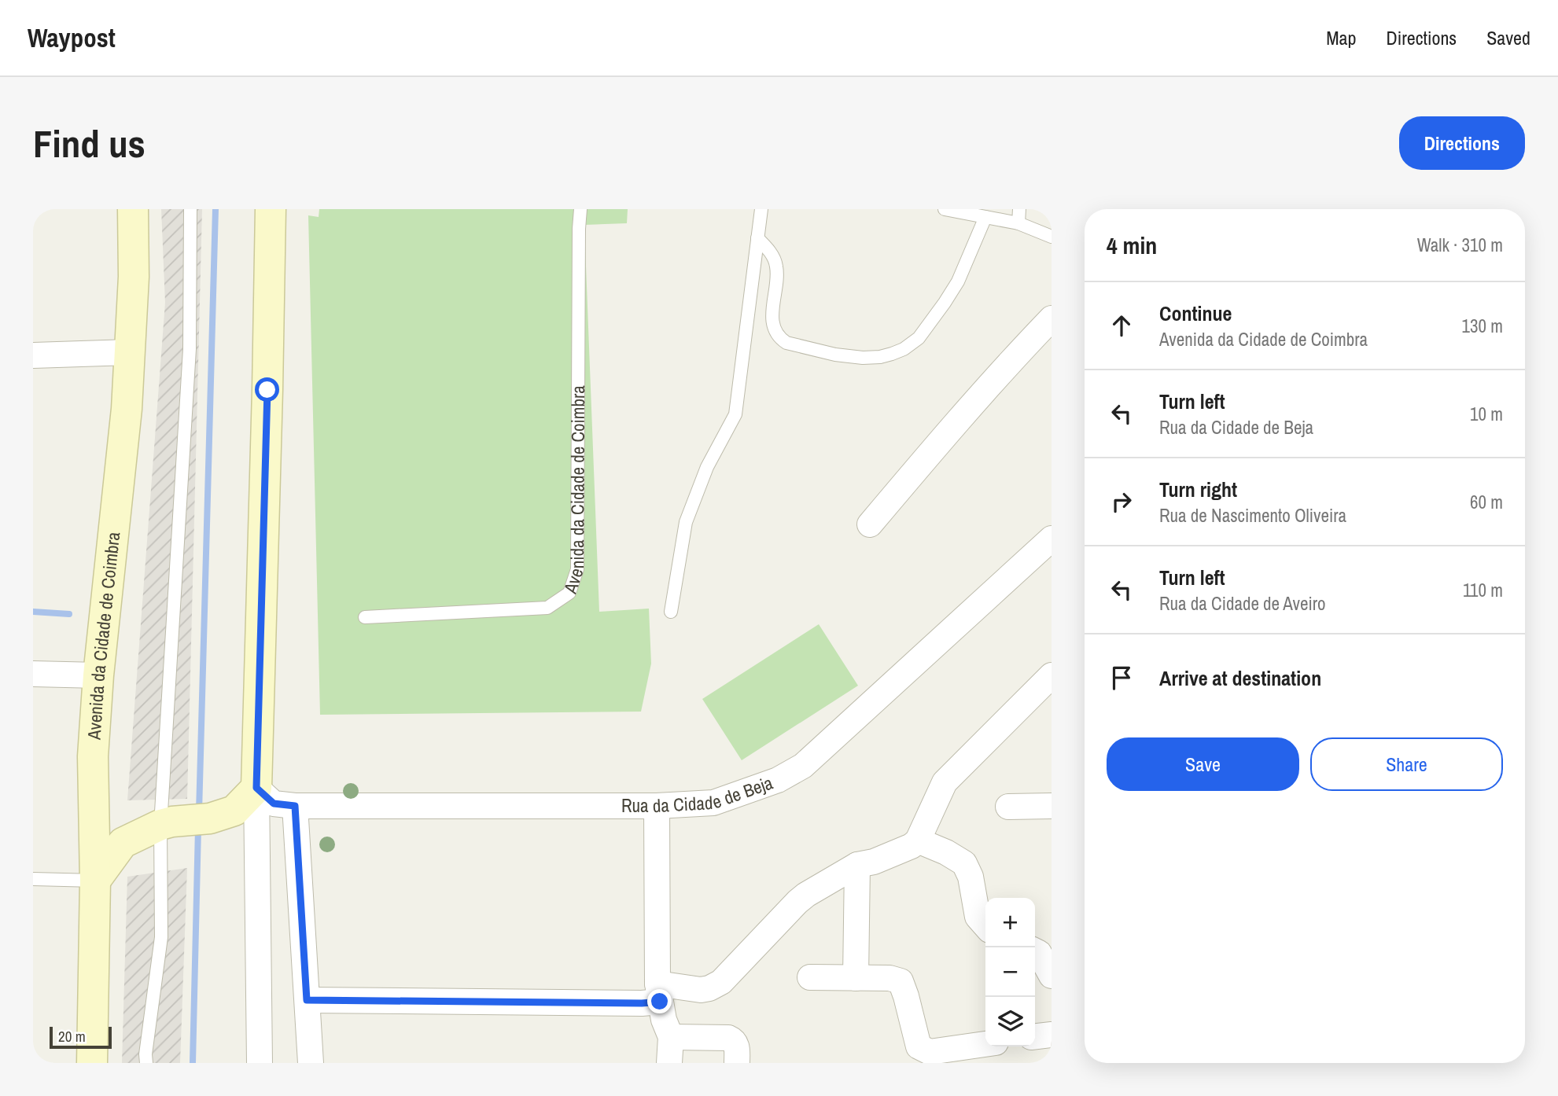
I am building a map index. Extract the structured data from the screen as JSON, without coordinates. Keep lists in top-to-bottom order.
{
  "streets": {
    "main road": ["Avenida da Cidade de Coimbra"],
    "street": ["Rua da Cidade de Beja"]
  },
  "scale_bar": "20 m",
  "page": {
    "header": "Waypost",
    "nav": ["Map", "Directions", "Saved"],
    "buttons": [
      "Directions",
      ["Save", "Share"]
    ],
    "title": "Find us",
    "heading": ["4 min", "Walk · 310 m"],
    "list": [
      ["Continue", "Avenida da Cidade de Coimbra", "130 m"],
      ["Turn left", "Rua da Cidade de Beja", "10 m"],
      ["Turn right", "Rua de Nascimento Oliveira", "60 m"],
      ["Turn left", "Rua da Cidade de Aveiro", "110 m"],
      "Arrive at destination"
    ],
    "map_buttons": ["+", "−"],
    "scale": "20 m"
  }
}
